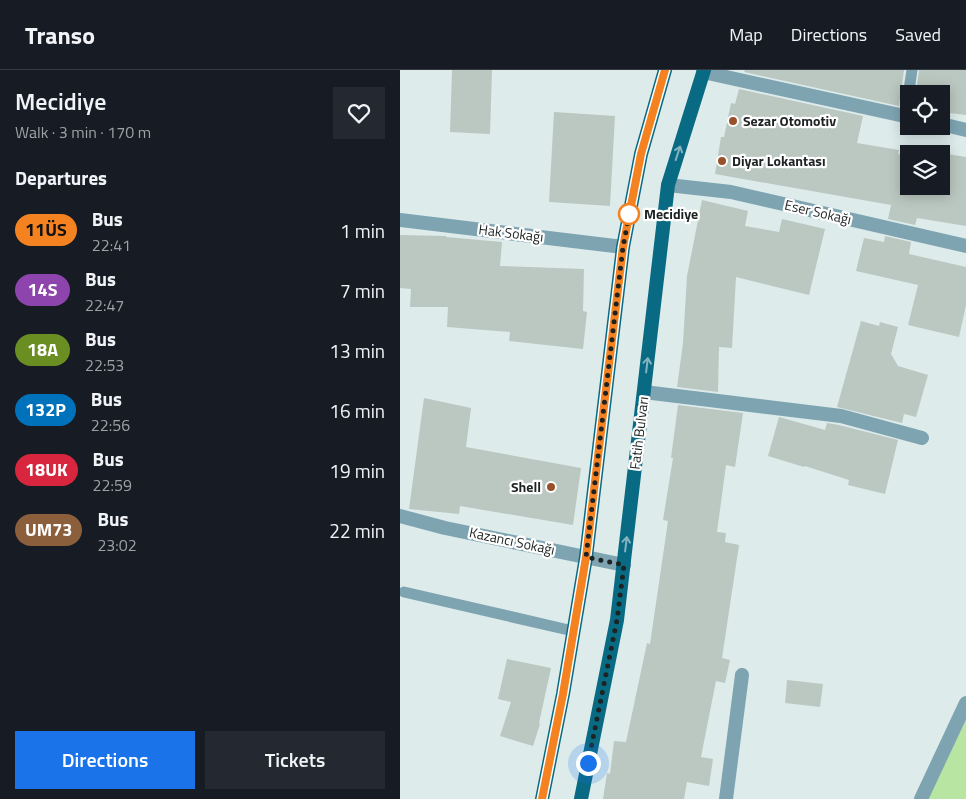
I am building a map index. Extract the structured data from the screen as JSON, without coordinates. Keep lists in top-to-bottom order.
{
  "streets": {
    "main road": ["Fatih Bulvarı"],
    "street": ["Eser Sokağı", "Hak Sokağı", "Kazancı Sokağı"]
  },
  "crossings": [
    ["Eser Sokağı", "Fatih Bulvarı"],
    ["Fatih Bulvarı", "Kazancı Sokağı"]
  ],
  "places": [
    "Sezar Otomotiv",
    "Diyar Lokantası",
    "Mecidiye",
    "Shell"
  ],
  "lines": ["bus line 11ÜS"],
  "page": {
    "header": "Transo",
    "nav": ["Map", "Directions", "Saved"],
    "heading": [
      ["Mecidiye", "Walk · 3 min · 170 m"],
      "Departures"
    ],
    "list": [
      {
        "mark": "11ÜS",
        "name": "Bus",
        "note": "22:41",
        "value": "1 min"
      },
      {
        "mark": "14S",
        "name": "Bus",
        "note": "22:47",
        "value": "7 min"
      },
      {
        "mark": "18A",
        "name": "Bus",
        "note": "22:53",
        "value": "13 min"
      },
      {
        "mark": "132P",
        "name": "Bus",
        "note": "22:56",
        "value": "16 min"
      },
      {
        "mark": "18UK",
        "name": "Bus",
        "note": "22:59",
        "value": "19 min"
      },
      {
        "mark": "UM73",
        "name": "Bus",
        "note": "23:02",
        "value": "22 min"
      }
    ],
    "buttons": ["Directions", "Tickets"]
  }
}
